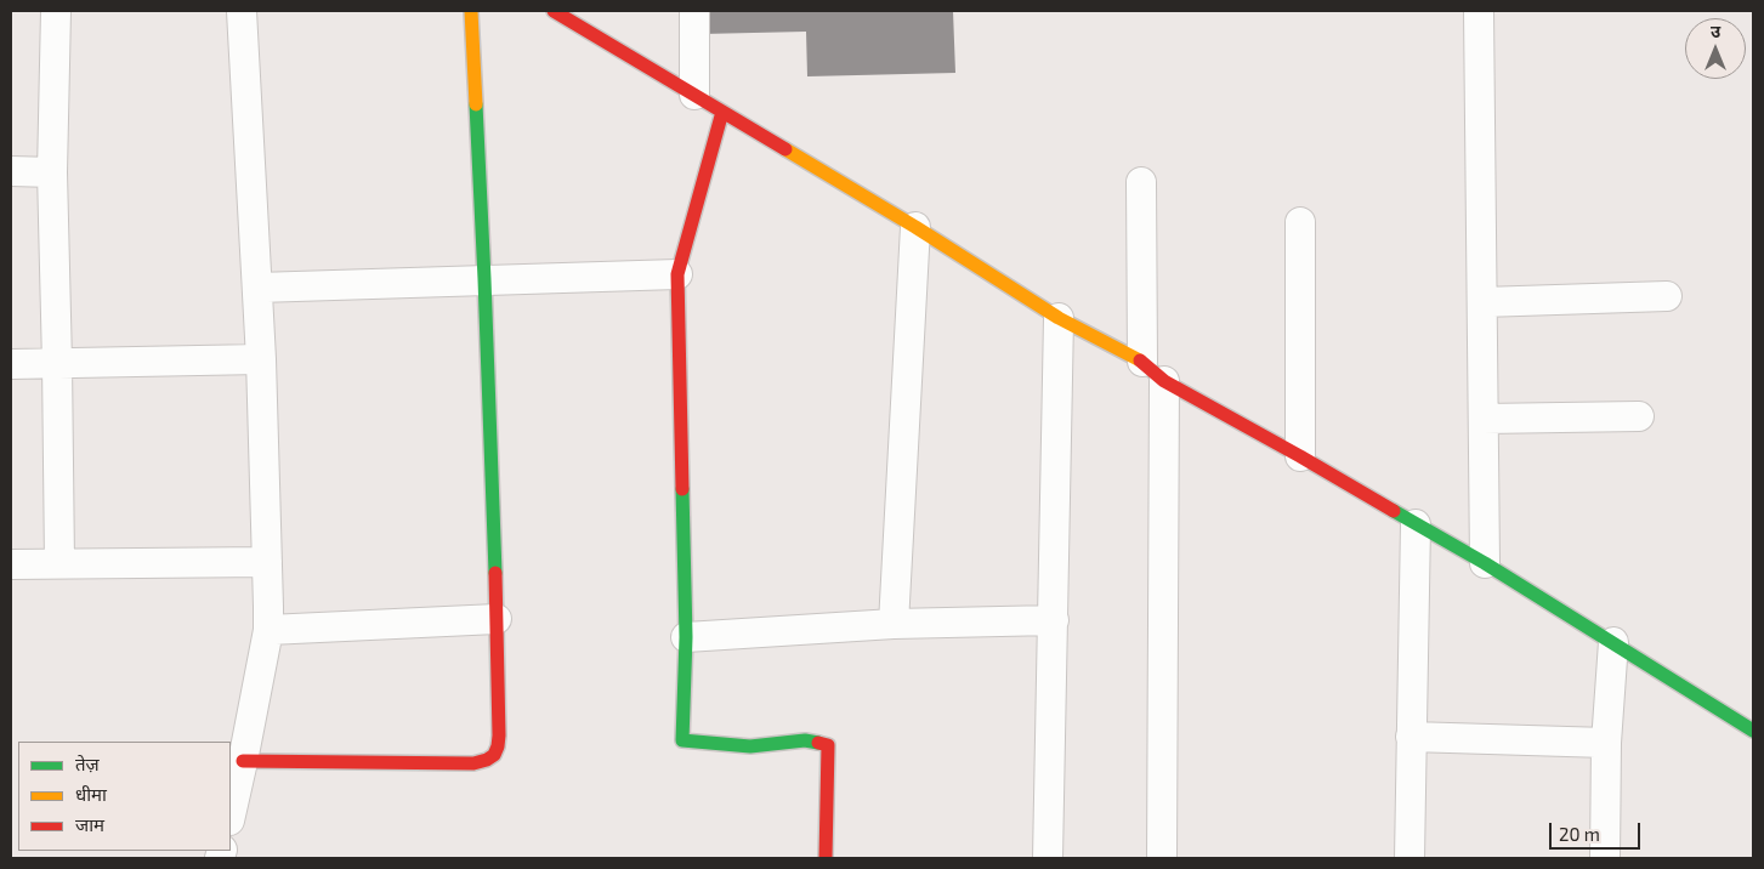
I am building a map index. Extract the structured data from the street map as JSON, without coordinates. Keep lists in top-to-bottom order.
{
  "legend": ["तेज़", "धीमा", "जाम"],
  "scale_bar": "20 m",
  "north": "top"
}
